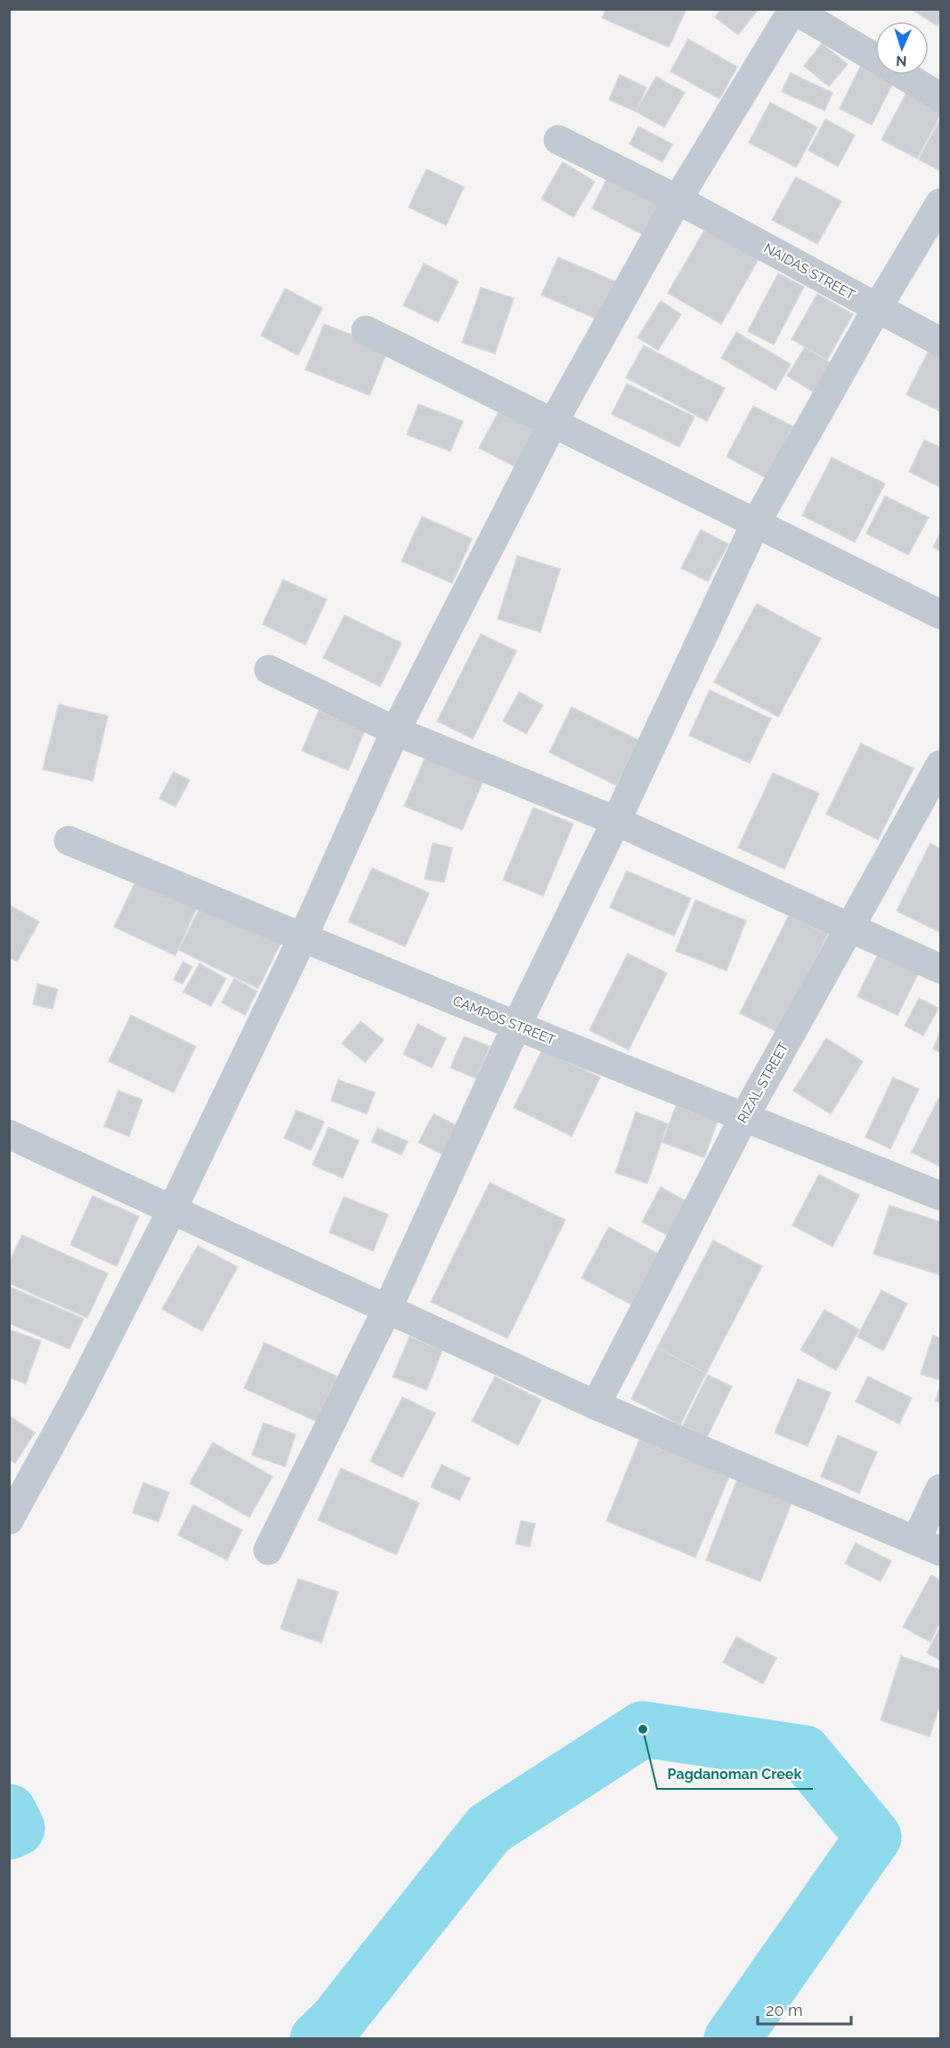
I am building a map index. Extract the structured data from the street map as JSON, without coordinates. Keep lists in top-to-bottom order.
{
  "streets": {
    "street": ["NAIDAS STREET", "CAMPOS STREET", "RIZAL STREET"]
  },
  "crossings": [
    ["CAMPOS STREET", "RIZAL STREET"]
  ],
  "places": ["Pagdanoman Creek"],
  "scale_bar": "20 m",
  "north": "bottom"
}
